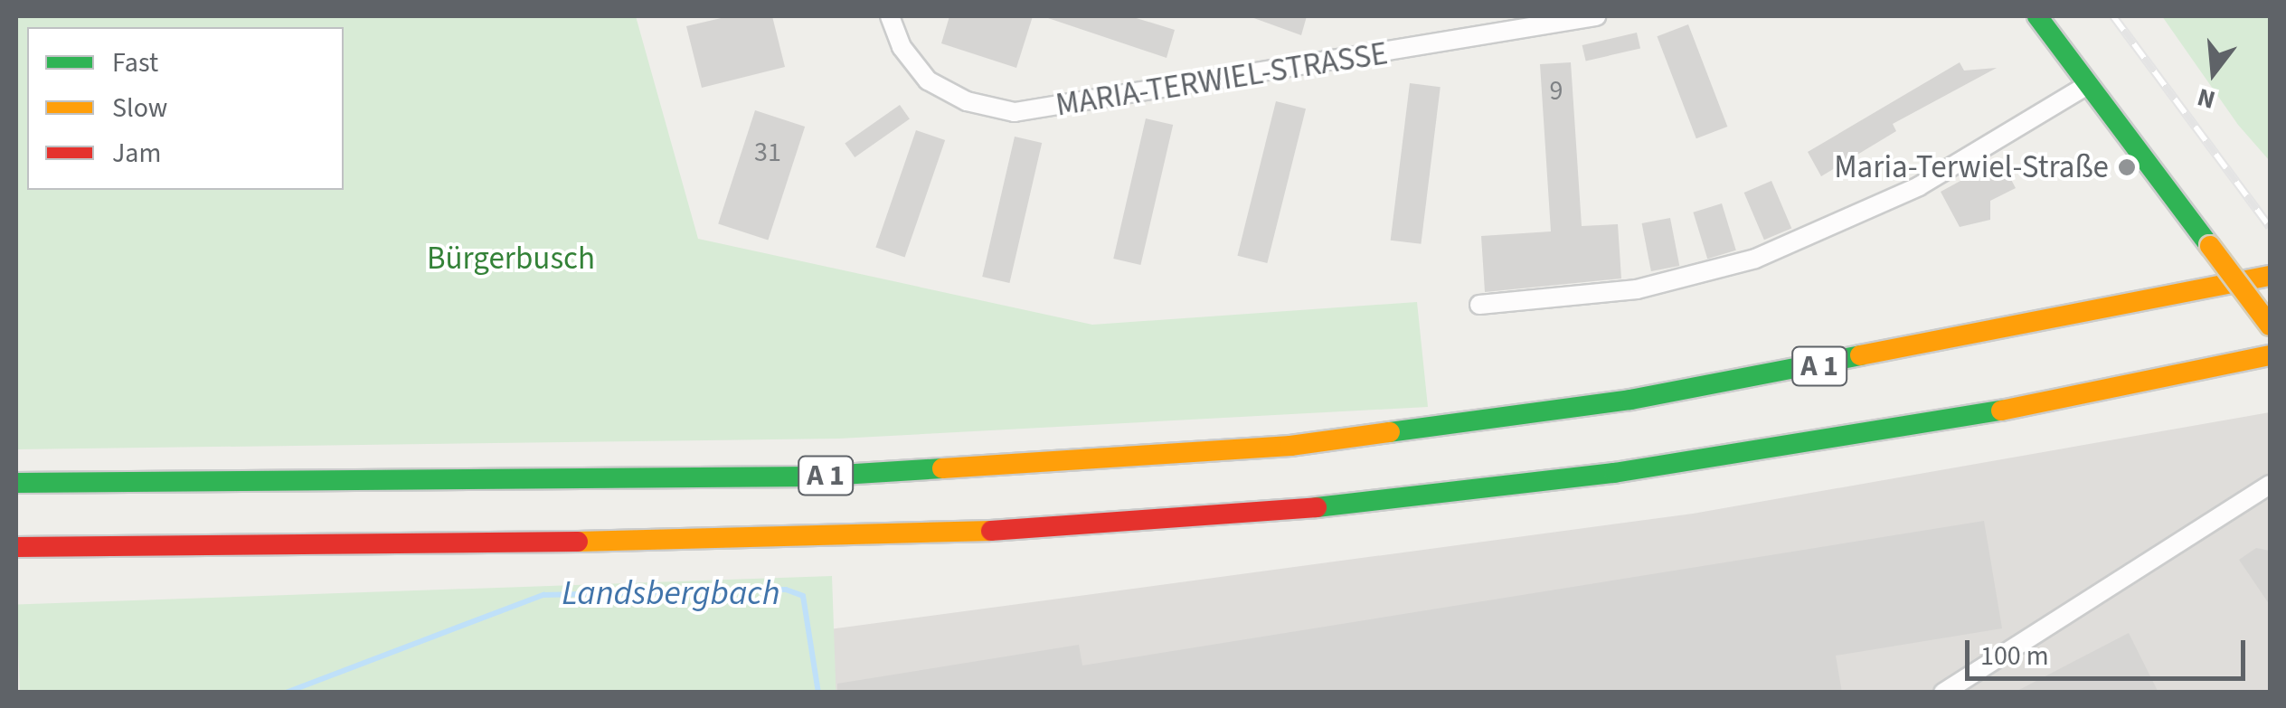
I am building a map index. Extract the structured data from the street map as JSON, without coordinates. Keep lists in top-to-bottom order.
{
  "streets": {
    "main road": ["A 1"],
    "street": ["MARIA-TERWIEL-STRASSE"]
  },
  "water": ["Landsbergbach"],
  "parks": ["Bürgerbusch"],
  "places": ["Maria-Terwiel-Straße"],
  "house_numbers": ["9", "31"],
  "legend": ["Fast", "Slow", "Jam"],
  "scale_bar": "100 m",
  "north": "bottom"
}
